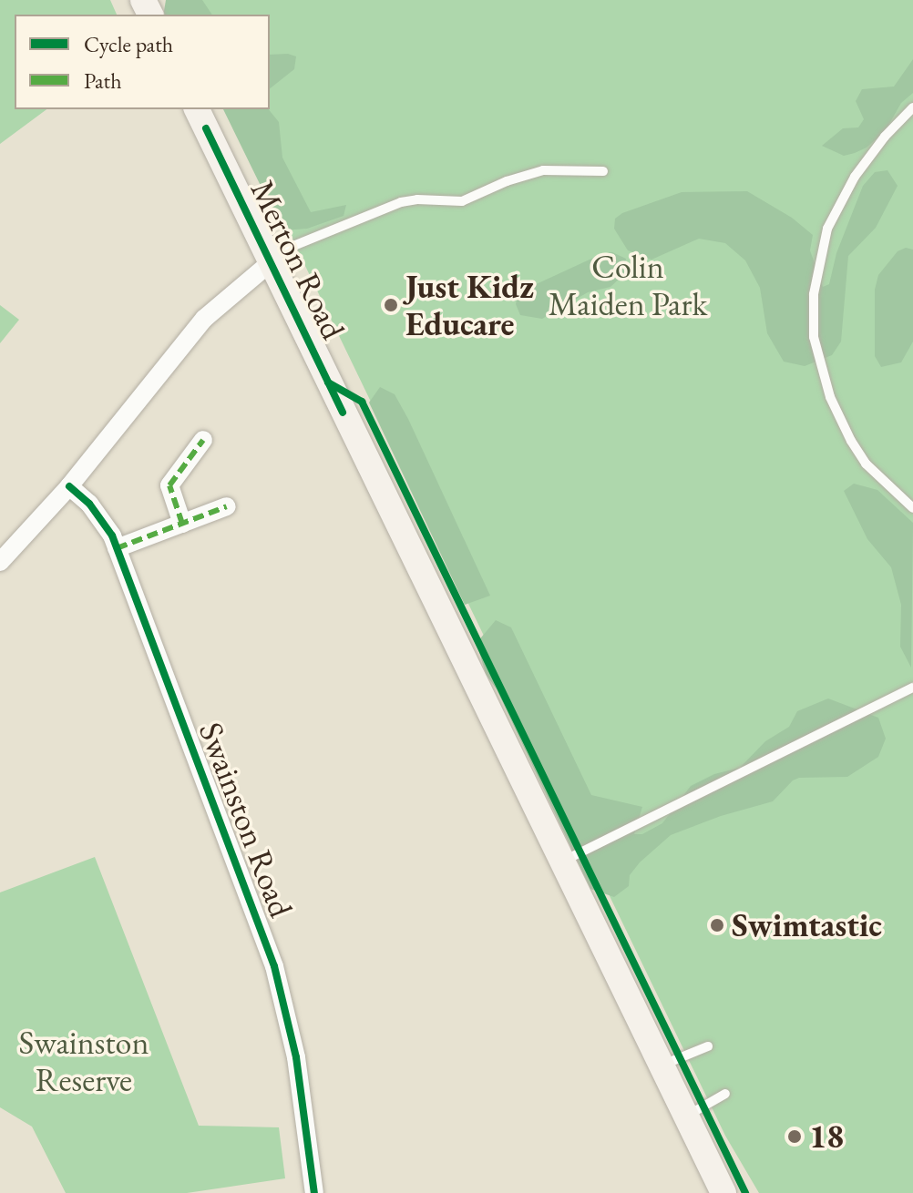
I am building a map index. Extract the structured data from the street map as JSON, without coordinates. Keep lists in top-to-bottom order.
{
  "streets": {
    "main road": ["Merton Road"],
    "street": ["Swainston Road"]
  },
  "parks": ["Colin Maiden Park", "Swainston Reserve"],
  "places": ["Just Kidz Educare", "Swimtastic", "18"],
  "legend": ["Cycle path", "Path"]
}
